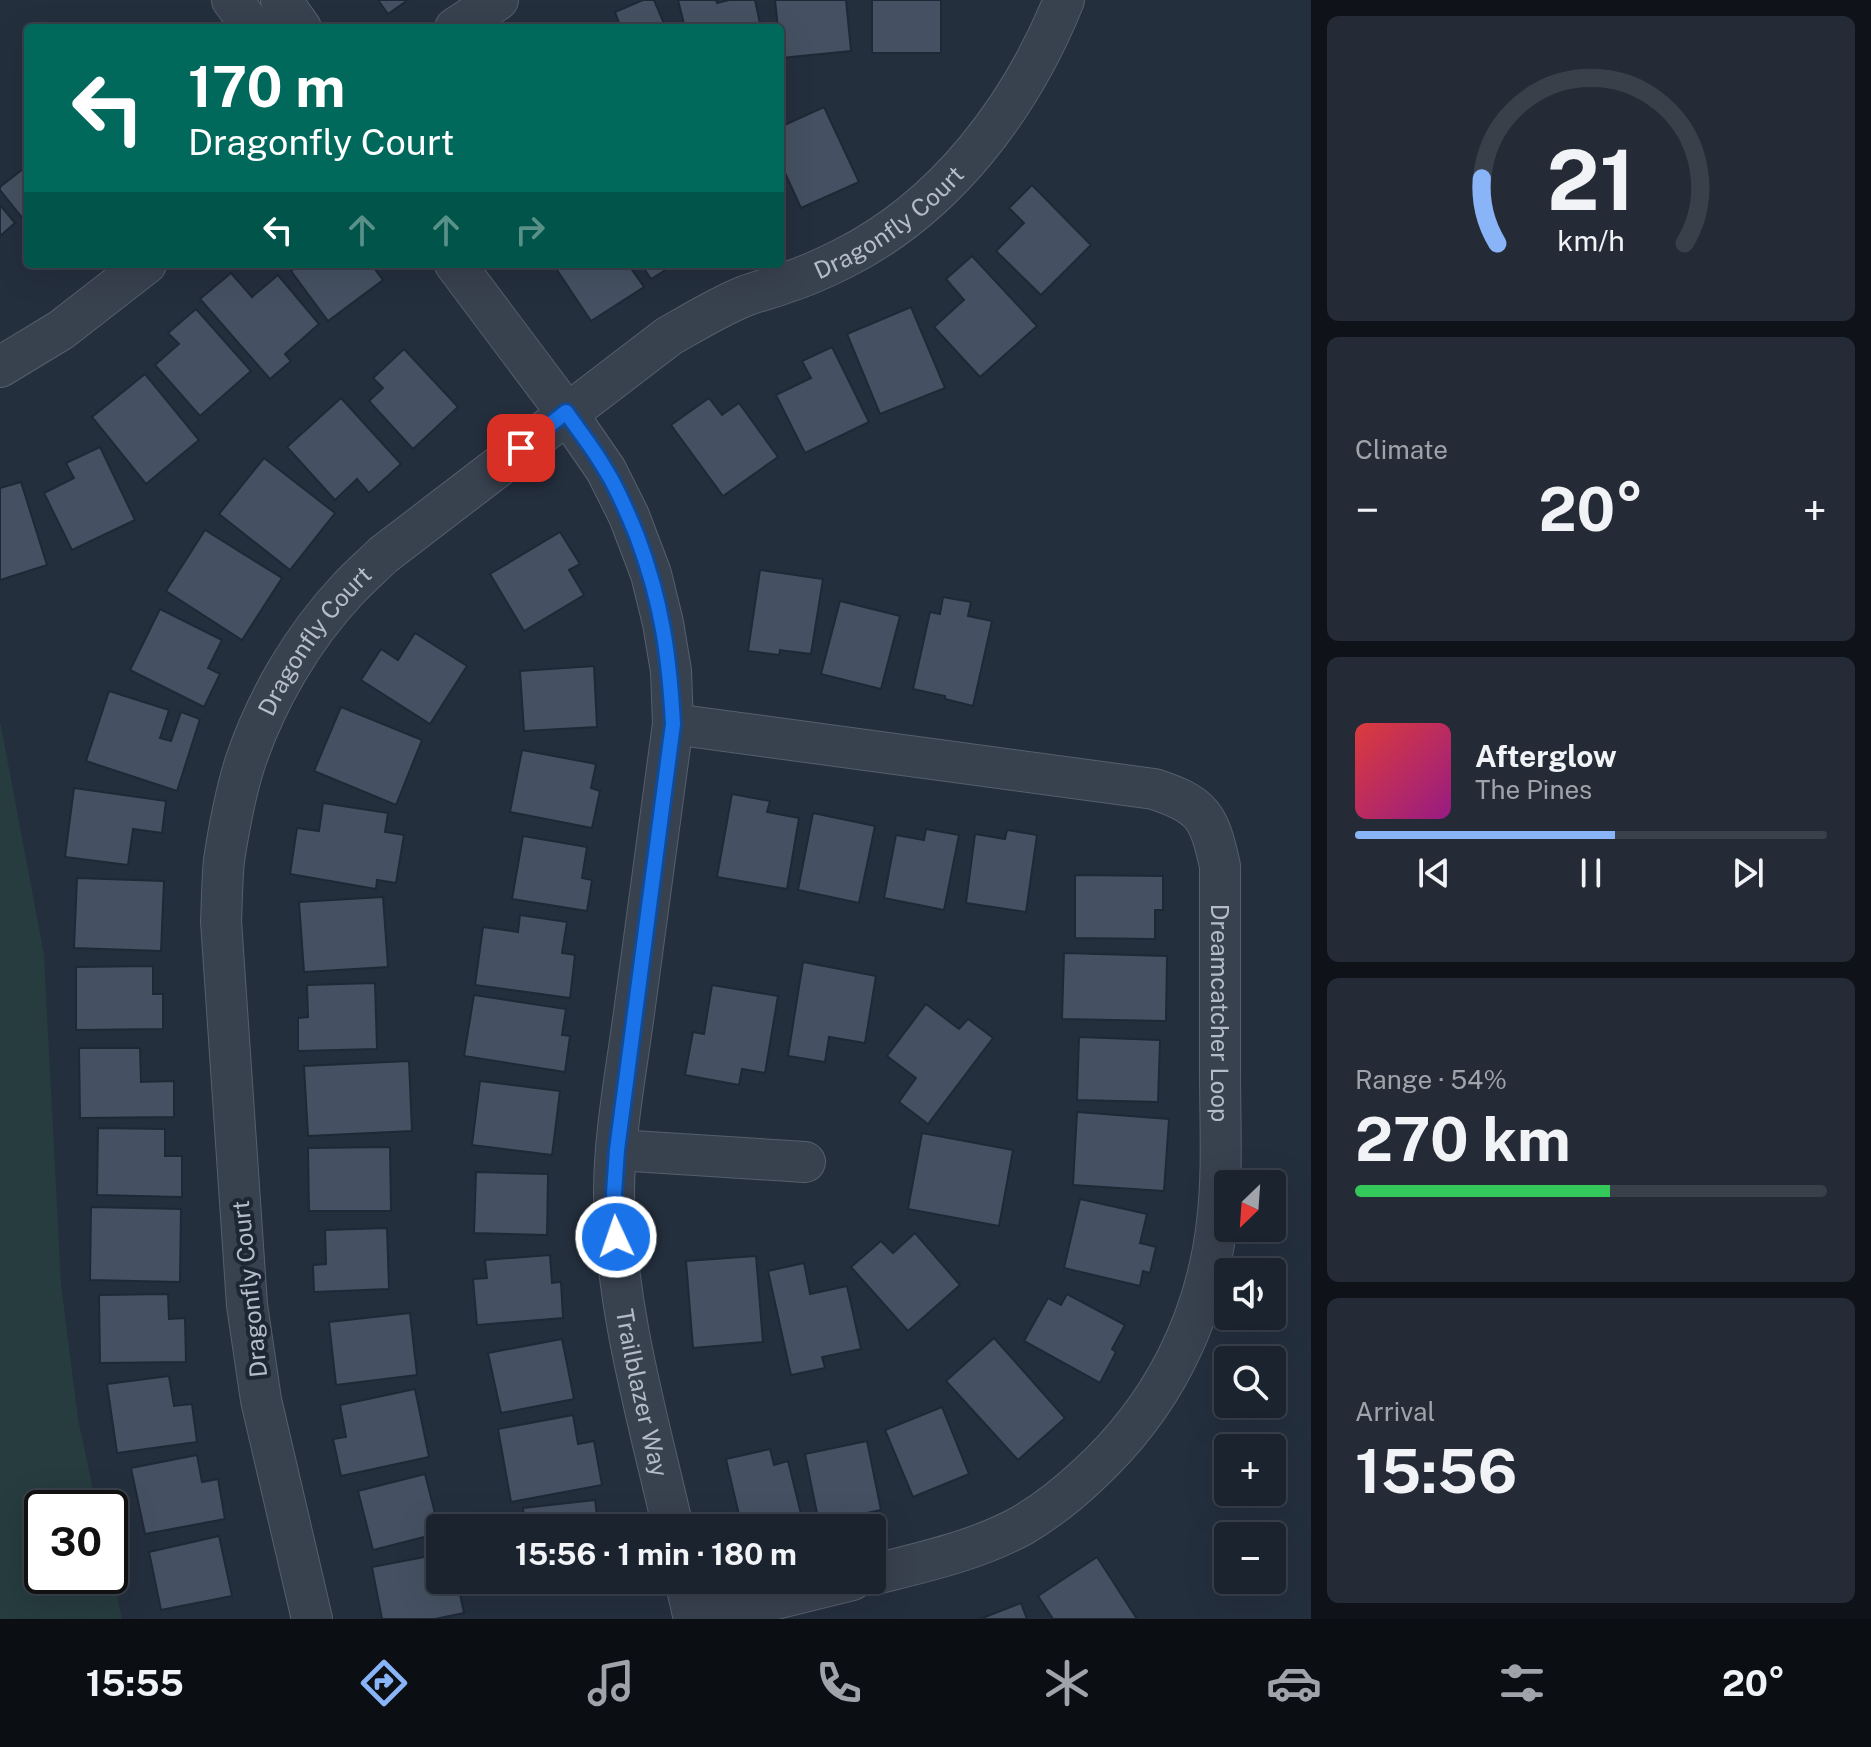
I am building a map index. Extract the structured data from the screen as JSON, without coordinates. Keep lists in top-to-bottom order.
{
  "streets": {
    "street": ["Dragonfly Court", "Dreamcatcher Loop", "Trailblazer Way"]
  },
  "crossings": [
    ["Dragonfly Court", "Trailblazer Way"],
    ["Dreamcatcher Loop", "Trailblazer Way"]
  ],
  "north": "bottom left",
  "page": {
    "turn": ["170 m", "Dragonfly Court"],
    "tile": [
      "Climate",
      ["Range · 54%", "270 km"],
      ["Arrival", "15:56"]
    ],
    "heat": ["−", "20°", "+"],
    "song": ["Afterglow", "The Pines"],
    "map_buttons": ["+", "−"],
    "limit": "30",
    "trip": "15:56 · 1 min · 180 m",
    "tabs": ["15:55", "20°"],
    "gauge": ["21", "km/h"]
  }
}
